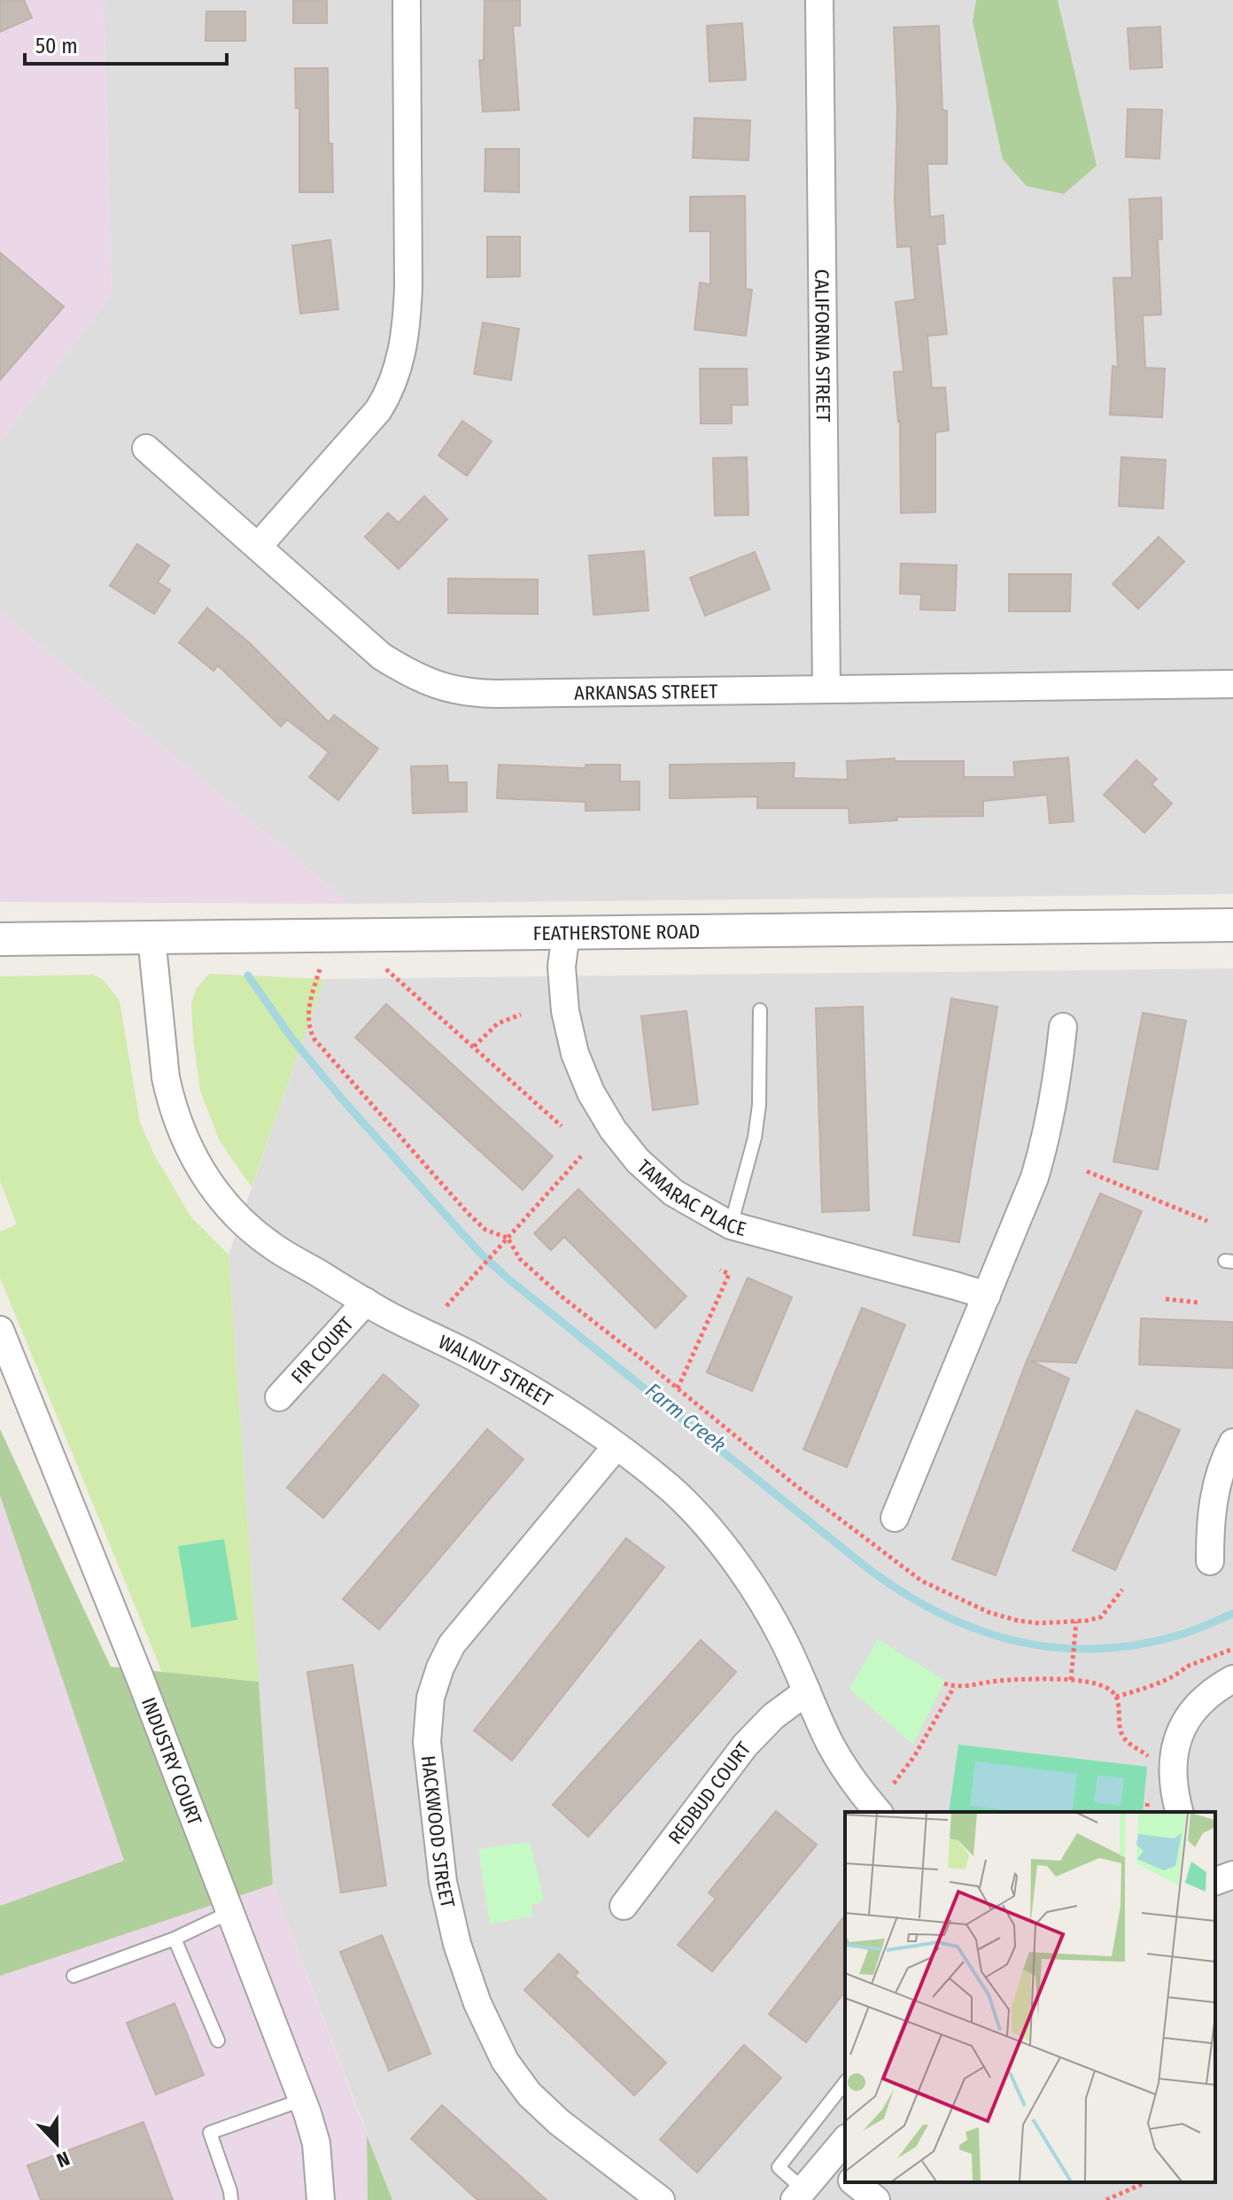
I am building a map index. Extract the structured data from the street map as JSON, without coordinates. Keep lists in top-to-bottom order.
{
  "streets": {
    "street": [
      "CALIFORNIA STREET",
      "ARKANSAS STREET",
      "FEATHERSTONE ROAD",
      "TAMARAC PLACE",
      "FIR COURT",
      "WALNUT STREET",
      "INDUSTRY COURT",
      "REDBUD COURT",
      "HACKWOOD STREET"
    ]
  },
  "crossings": [
    ["CALIFORNIA STREET", "ARKANSAS STREET"],
    ["FEATHERSTONE ROAD", "TAMARAC PLACE"],
    ["FEATHERSTONE ROAD", "WALNUT STREET"],
    ["FIR COURT", "WALNUT STREET"],
    ["WALNUT STREET", "REDBUD COURT"],
    ["WALNUT STREET", "HACKWOOD STREET"]
  ],
  "water": ["Farm Creek"],
  "scale_bar": "50 m",
  "north": "bottom"
}
